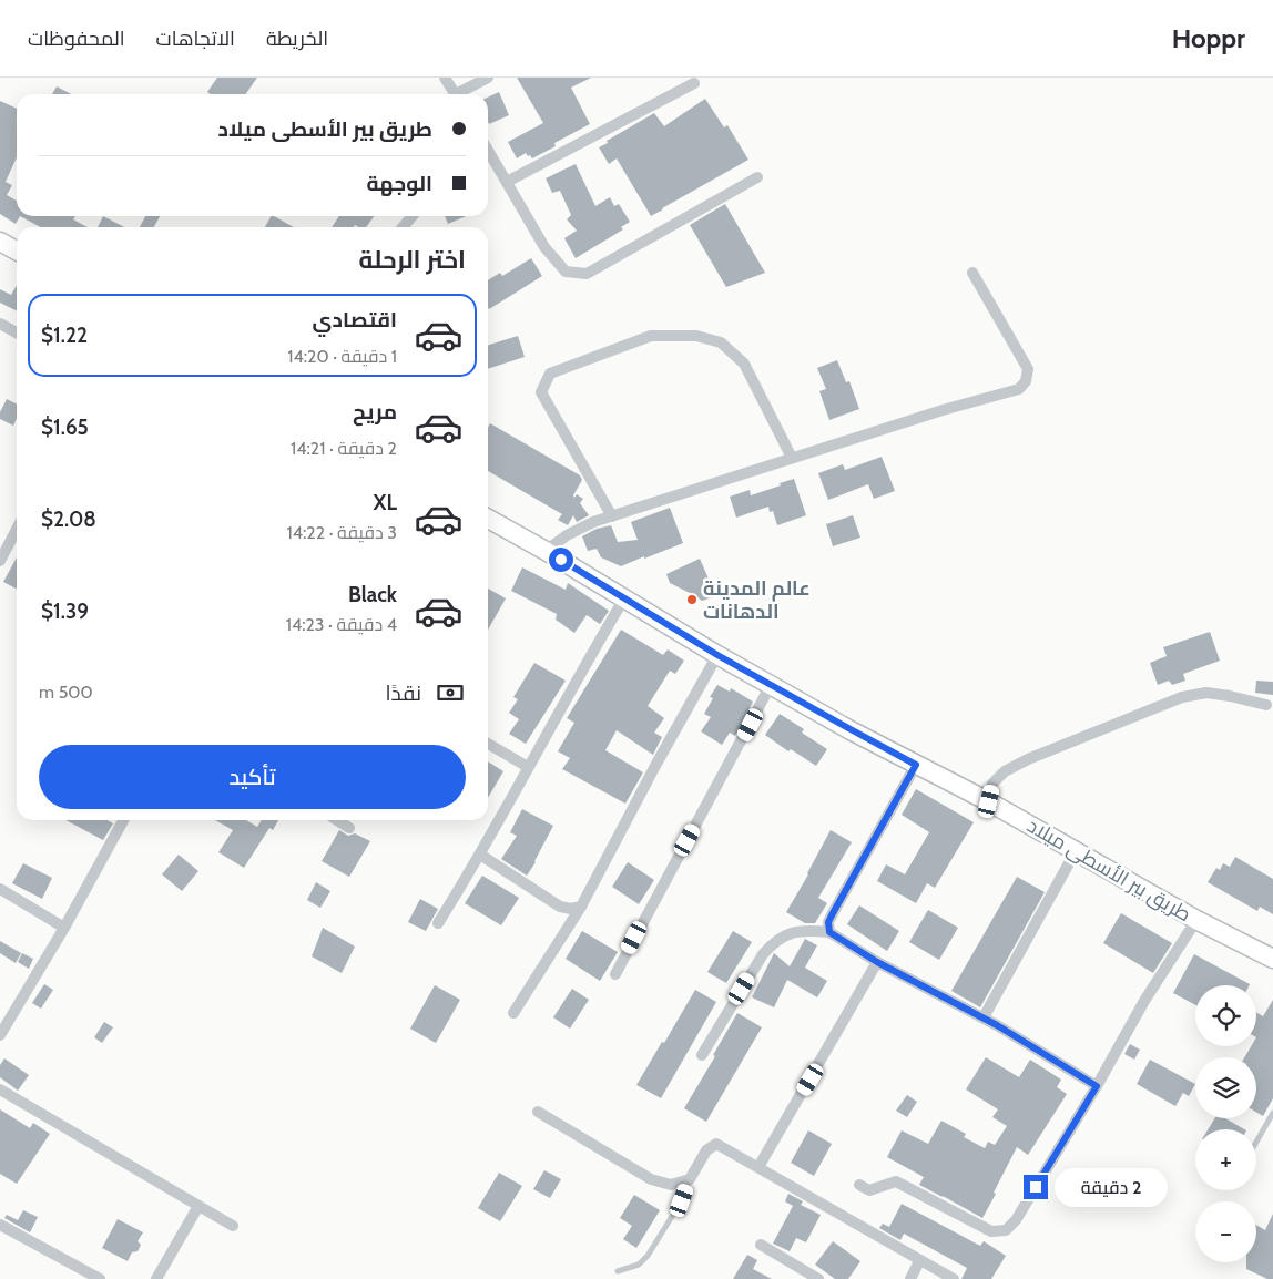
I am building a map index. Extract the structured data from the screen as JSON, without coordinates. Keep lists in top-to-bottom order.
{
  "streets": {
    "main road": ["طريق بير الأسطى ميلاد"]
  },
  "places": ["عالم المدينة الدهانات"],
  "page": {
    "header": "Hoppr",
    "nav": ["الخريطة", "الاتجاهات", "المحفوظات"],
    "banner": ["طريق بير الأسطى ميلاد", "الوجهة"],
    "heading": "اختر الرحلة",
    "list": [
      {
        "name": "اقتصادي",
        "note": "1 دقيقة · 14:20",
        "value": "$1.22"
      },
      {
        "name": "مريح",
        "note": "2 دقيقة · 14:21",
        "value": "$1.65"
      },
      {
        "name": "XL",
        "note": "3 دقيقة · 14:22",
        "value": "$2.08"
      },
      {
        "name": "Black",
        "note": "4 دقيقة · 14:23",
        "value": "$1.39"
      }
    ],
    "pay": ["نقدًا", "500 m"],
    "buttons": "تأكيد",
    "map_buttons": ["+", "−"],
    "bubble": "2 دقيقة"
  }
}
